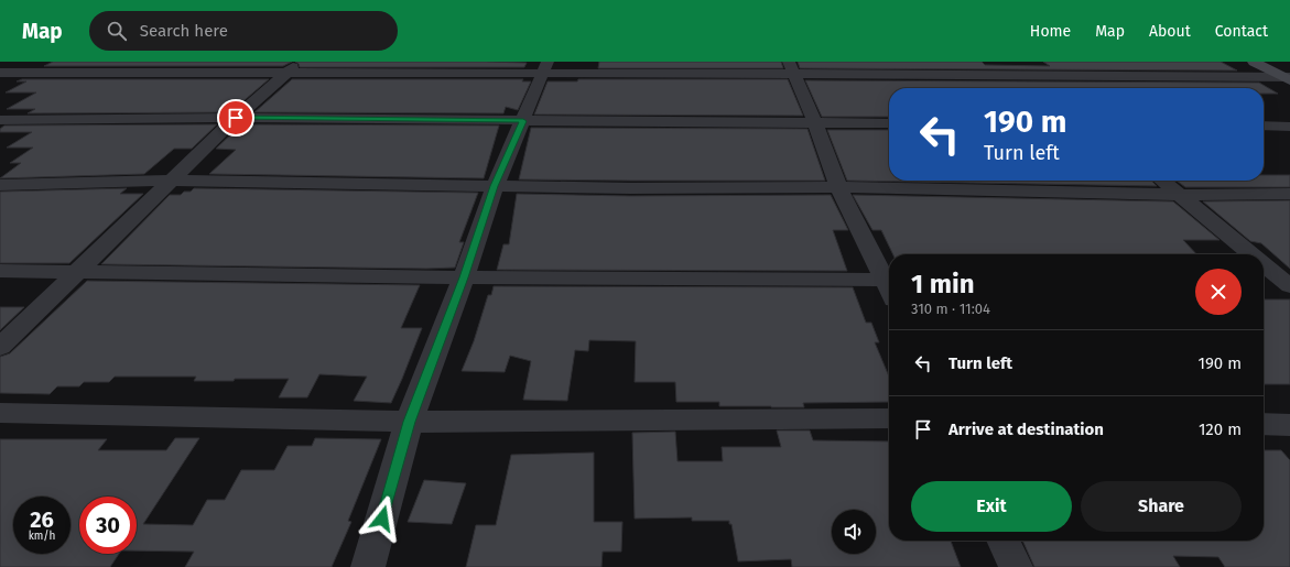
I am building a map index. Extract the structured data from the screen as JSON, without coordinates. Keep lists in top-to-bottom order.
{
  "page": {
    "header": "Map",
    "search": "Search here",
    "nav": [
      "Home",
      "Map",
      "About",
      "Contact"
    ],
    "turn": ["190 m", "Turn left"],
    "heading": ["1 min", "310 m · 11:04"],
    "list": [
      {
        "name": "Turn left",
        "value": "190 m"
      },
      {
        "name": "Arrive at destination",
        "value": "120 m"
      }
    ],
    "buttons": ["Exit", "Share"],
    "speed": "26 km/h",
    "limit": "30"
  }
}
